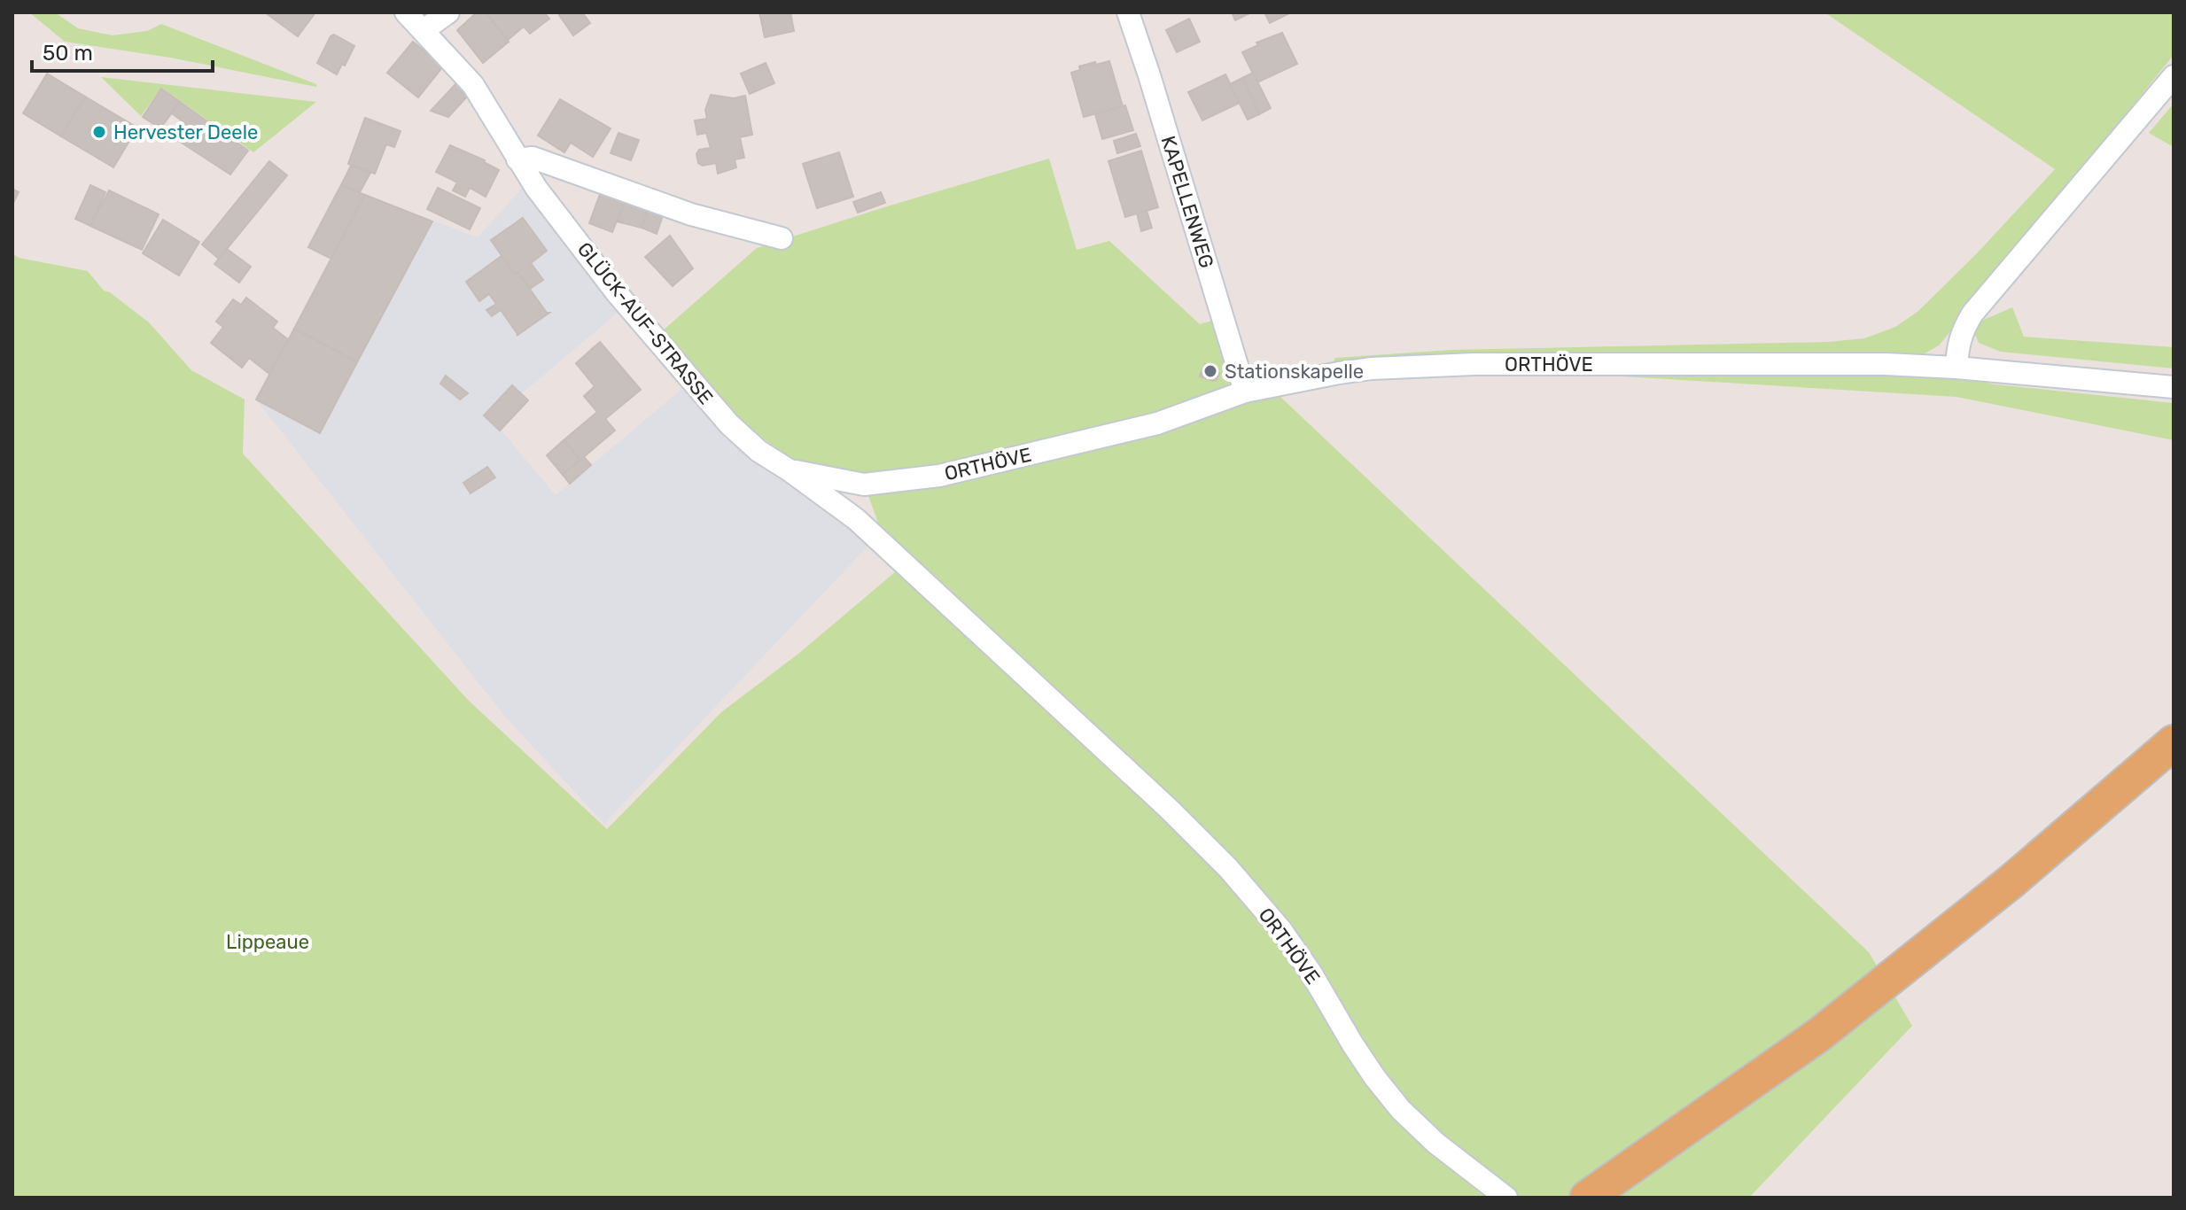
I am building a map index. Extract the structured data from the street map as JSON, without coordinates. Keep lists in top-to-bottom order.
{
  "streets": {
    "street": ["KAPELLENWEG", "GLÜCK-AUF-STRASSE", "ORTHÖVE"]
  },
  "crossings": [
    ["KAPELLENWEG", "ORTHÖVE"],
    ["GLÜCK-AUF-STRASSE", "ORTHÖVE"]
  ],
  "parks": ["Lippeaue"],
  "places": ["Hervester Deele", "Stationskapelle"],
  "scale_bar": "50 m"
}
